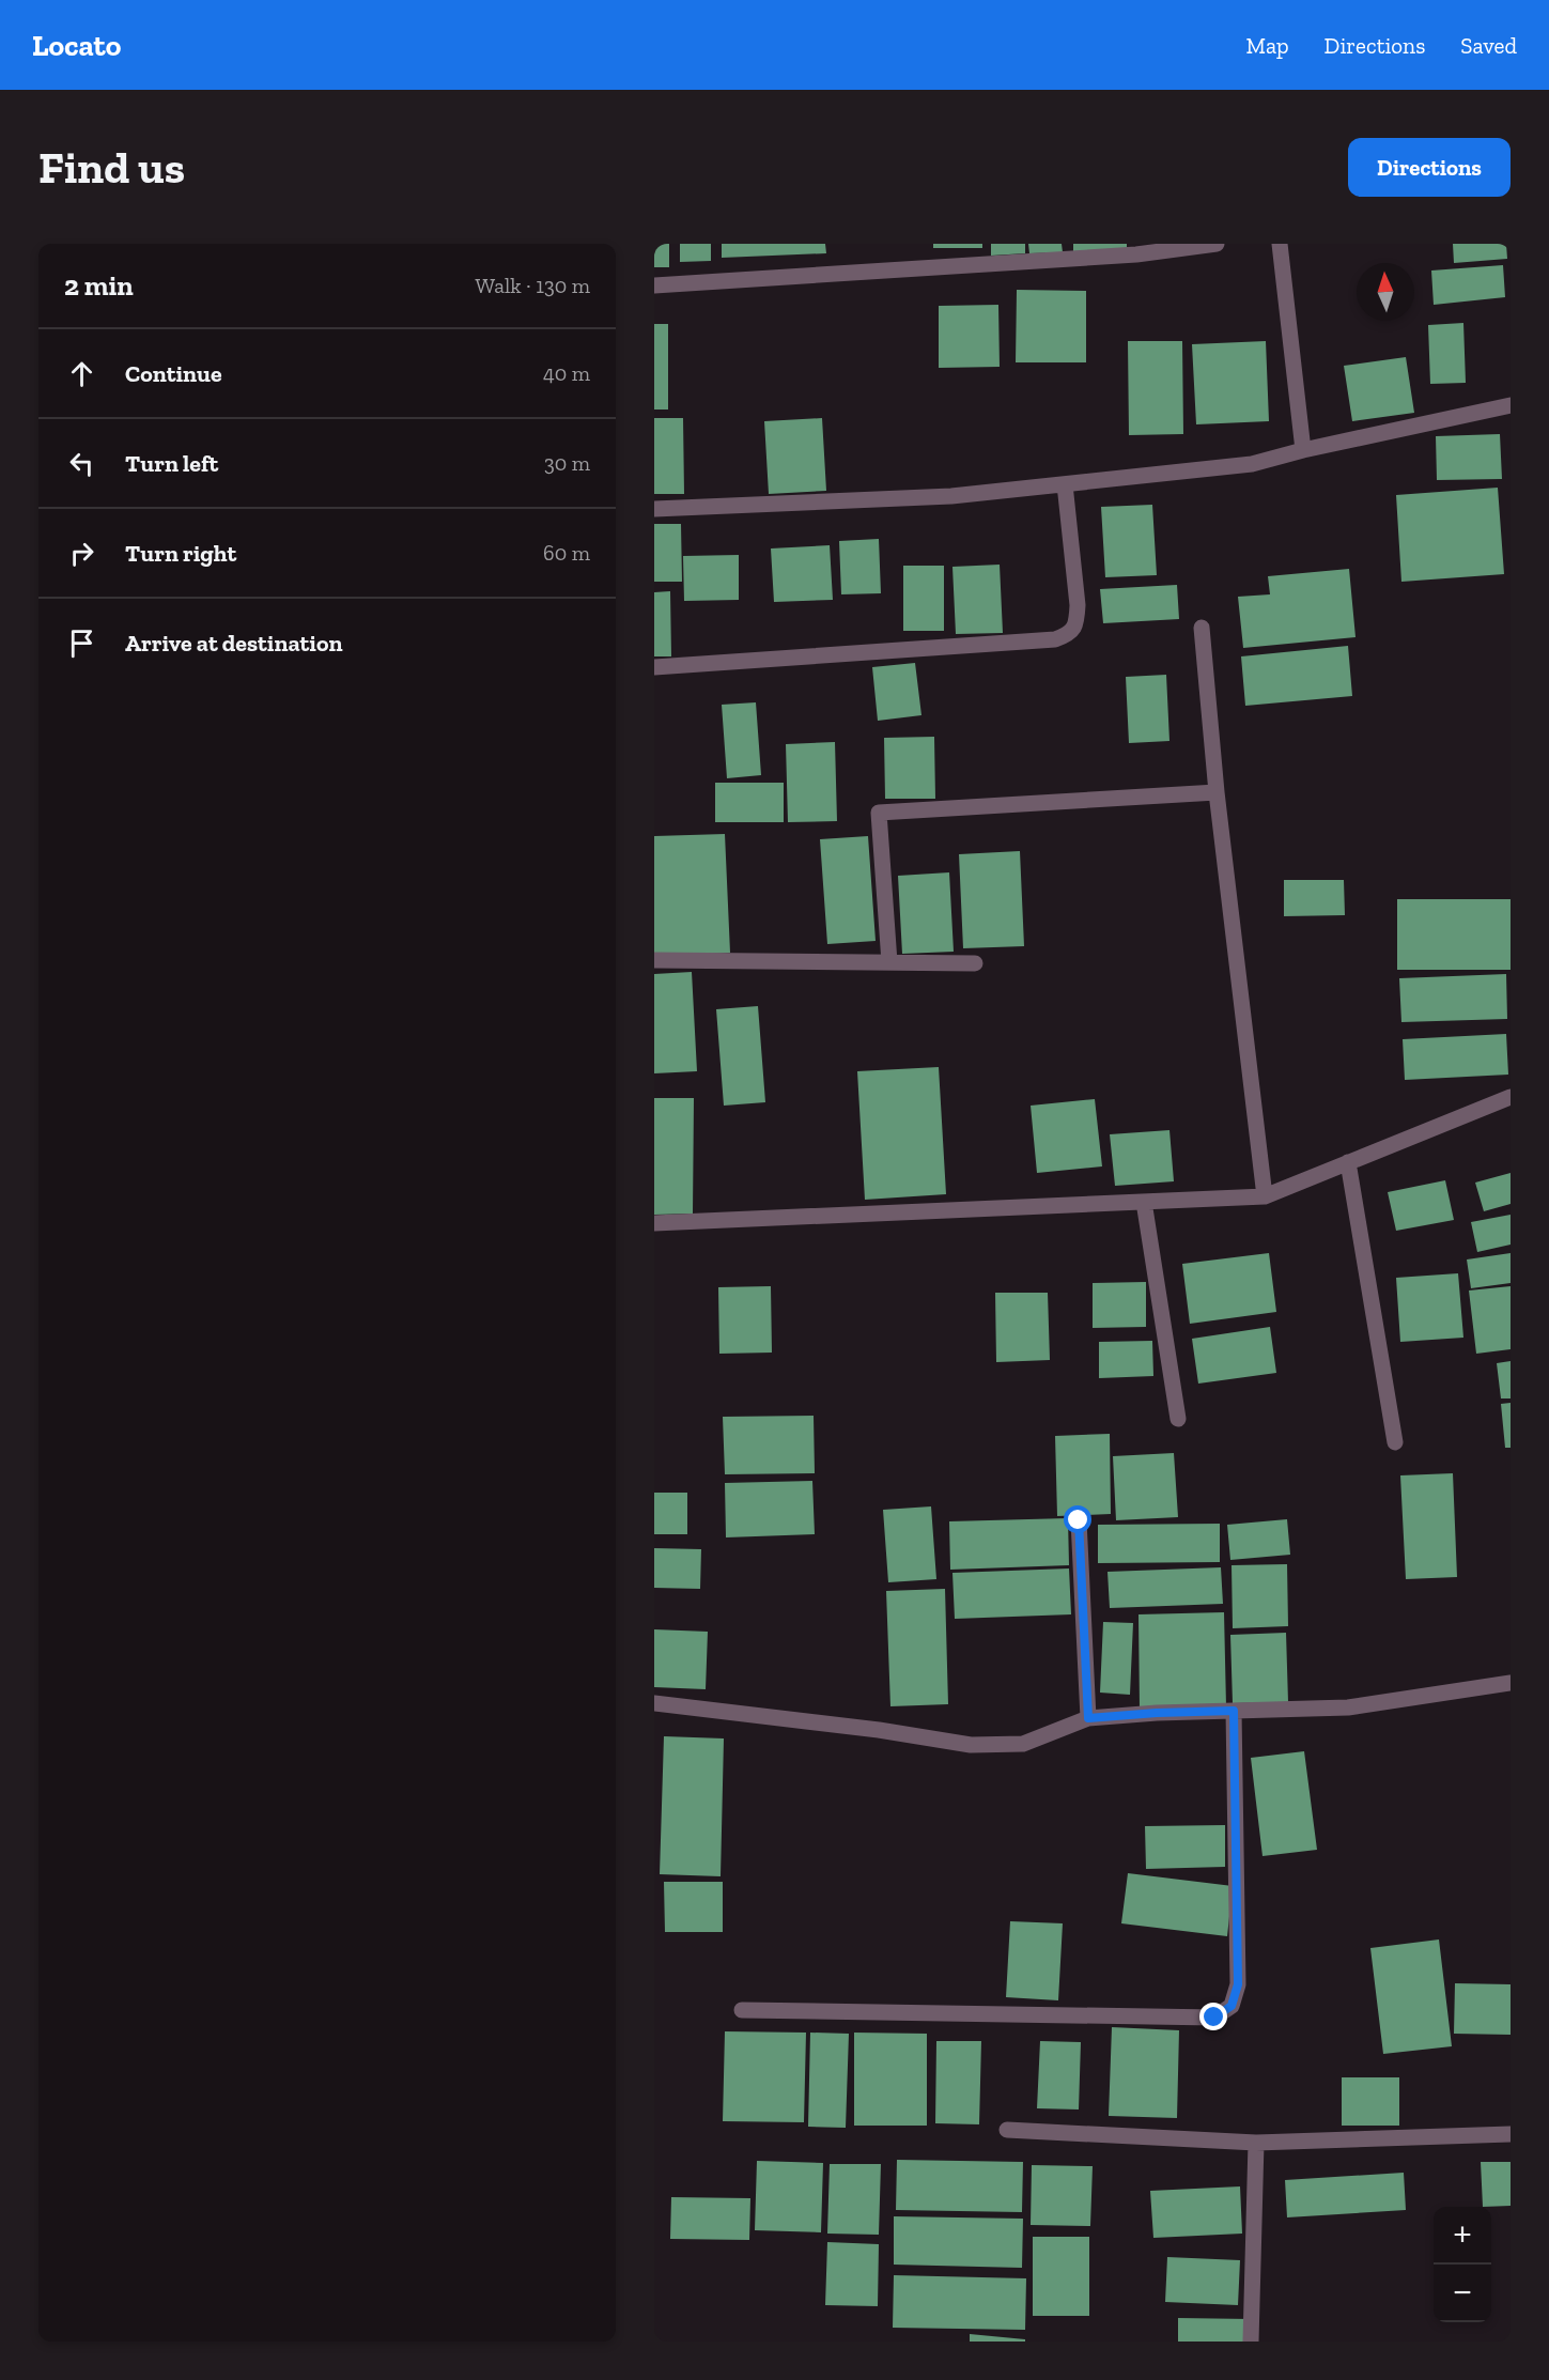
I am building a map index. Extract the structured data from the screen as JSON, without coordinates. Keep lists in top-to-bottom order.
{
  "north": "top",
  "page": {
    "header": "Locato",
    "nav": ["Map", "Directions", "Saved"],
    "buttons": "Directions",
    "title": "Find us",
    "heading": ["2 min", "Walk · 130 m"],
    "list": [
      ["Continue", "40 m"],
      ["Turn left", "30 m"],
      ["Turn right", "60 m"],
      "Arrive at destination"
    ],
    "map_buttons": ["+", "−"]
  }
}
